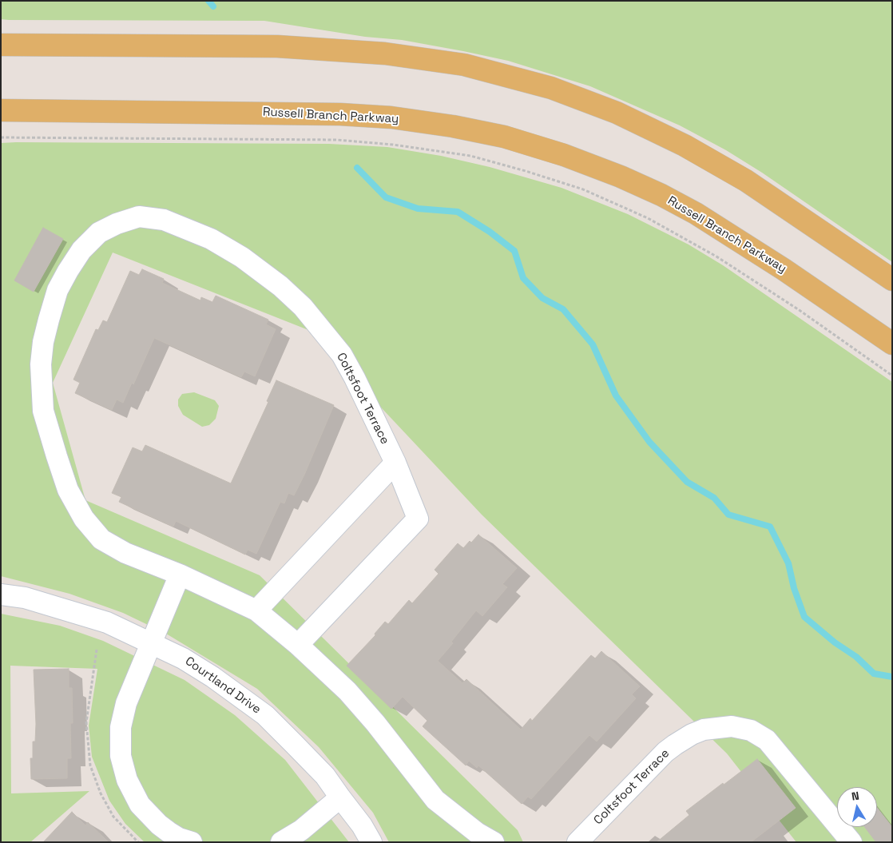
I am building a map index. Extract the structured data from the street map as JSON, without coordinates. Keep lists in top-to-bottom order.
{
  "streets": {
    "main road": ["Russell Branch Parkway"],
    "street": ["Coltsfoot Terrace", "Courtland Drive"]
  },
  "north": "top"
}
